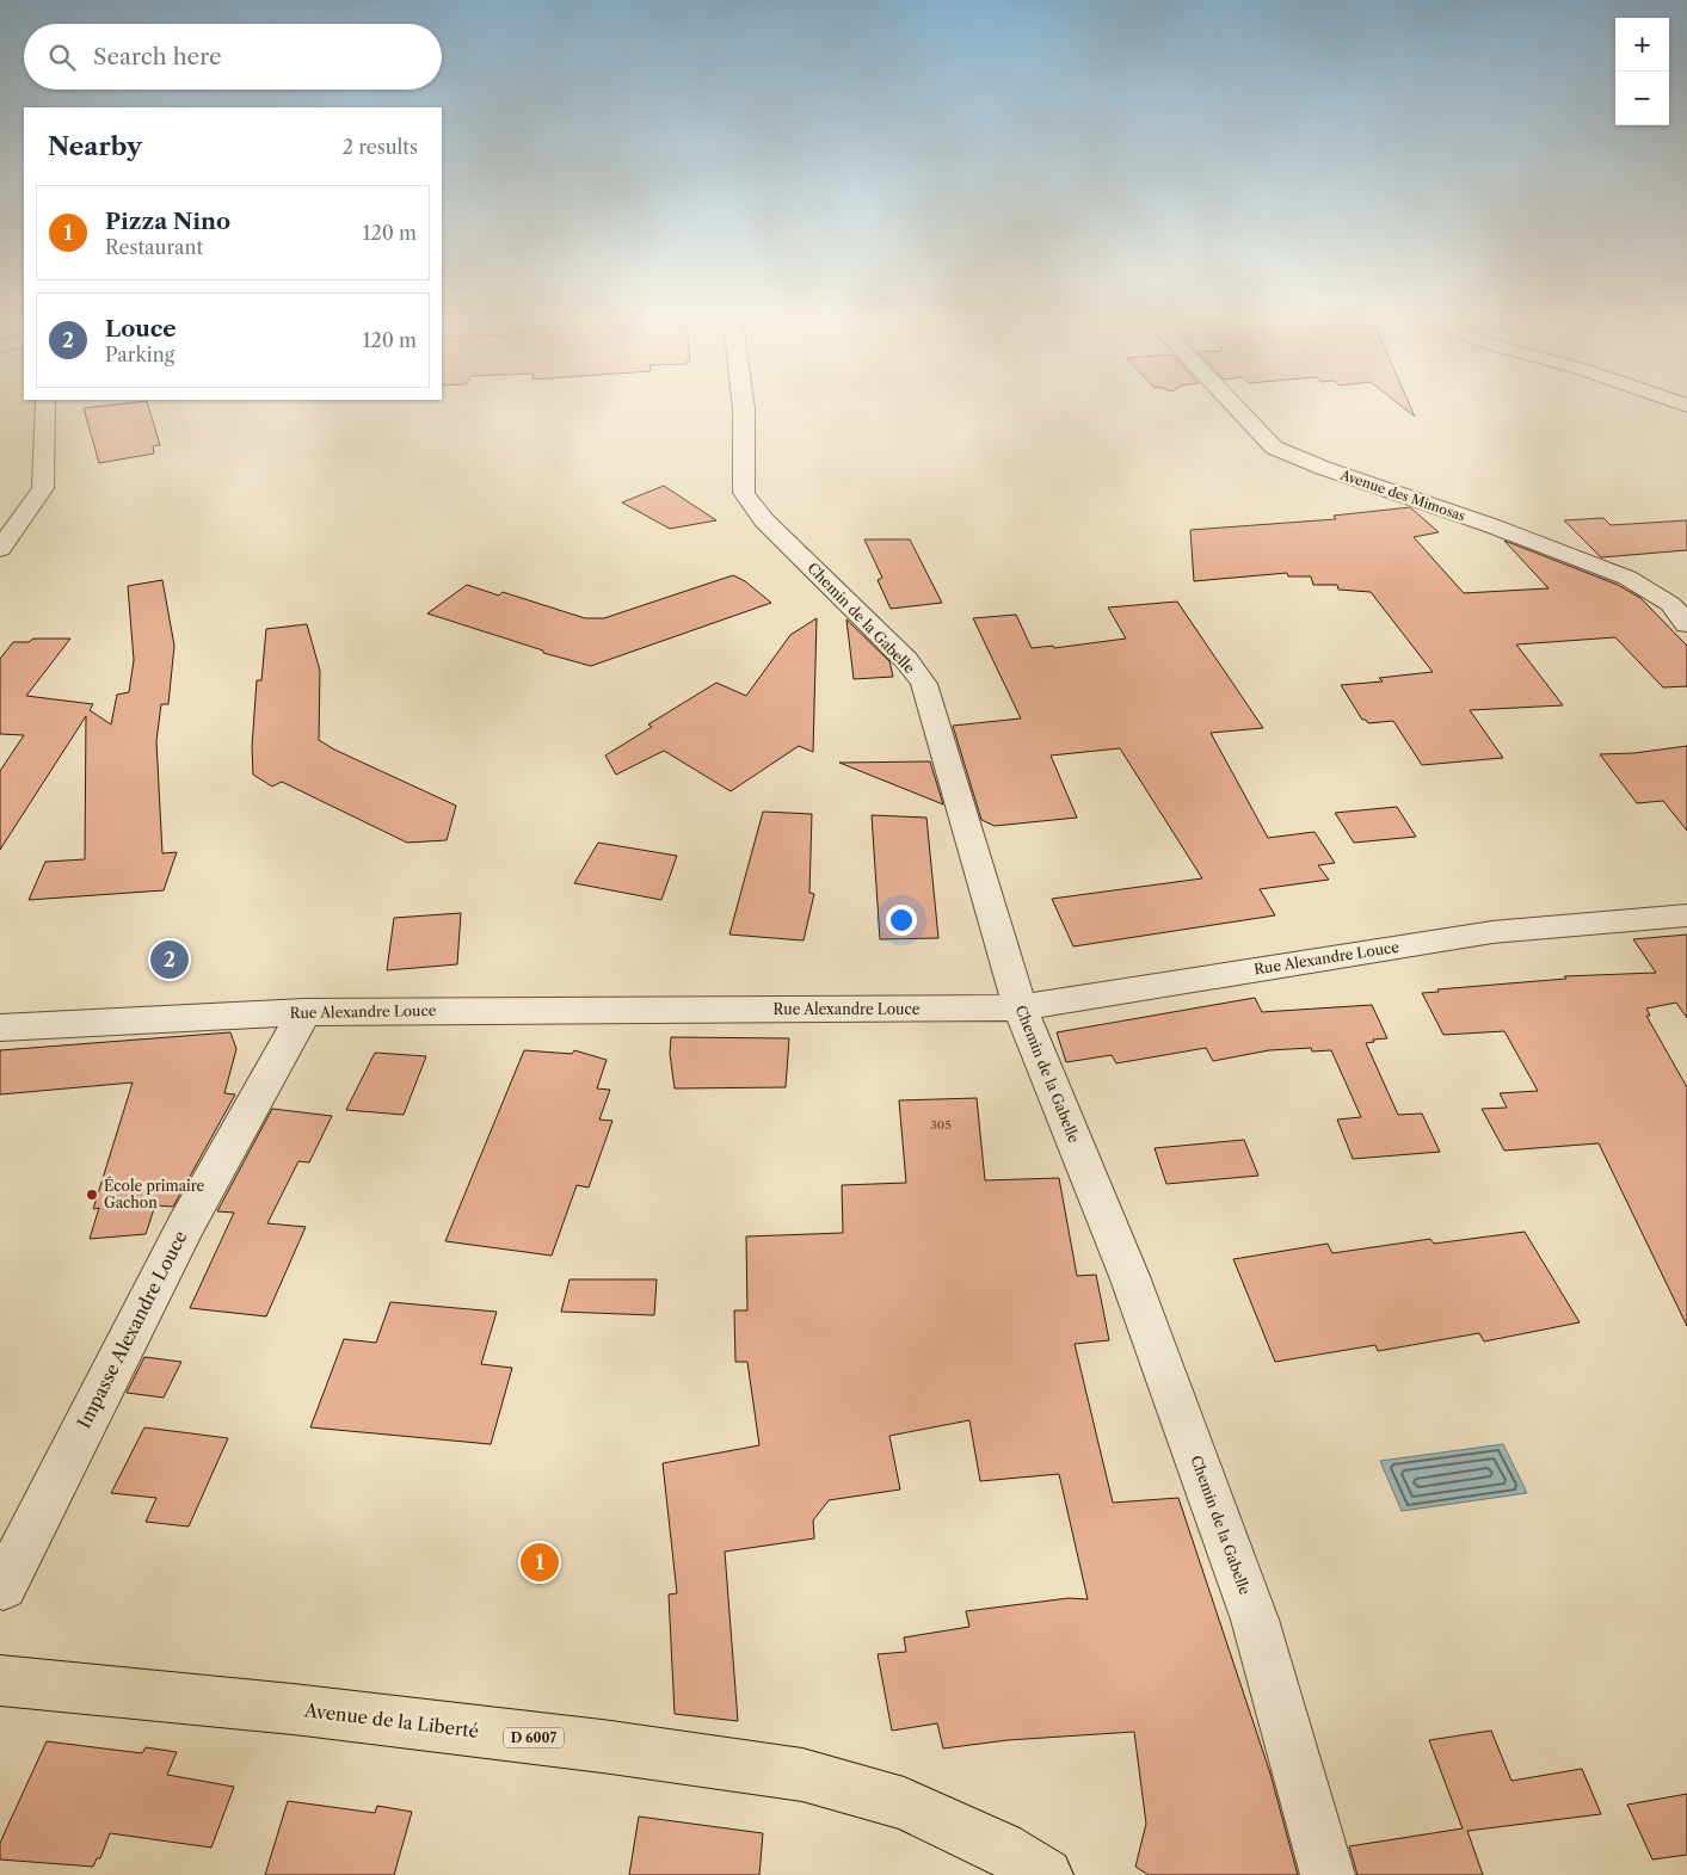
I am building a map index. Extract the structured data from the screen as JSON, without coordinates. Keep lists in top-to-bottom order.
{
  "streets": {
    "main road": ["Avenue de la Liberté", "D 6007"],
    "street": [
      "Avenue des Mimosas",
      "Chemin de la Gabelle",
      "Rue Alexandre Louce",
      "Impasse Alexandre Louce"
    ]
  },
  "crossings": [
    ["Chemin de la Gabelle", "Rue Alexandre Louce"],
    ["Rue Alexandre Louce", "Impasse Alexandre Louce"]
  ],
  "places": ["École primaire Gachon"],
  "house_numbers": ["305"],
  "page": {
    "map_buttons": ["+", "−"],
    "search": "Search here",
    "heading": ["Nearby", "2 results"],
    "list": [
      {
        "mark": "1",
        "name": "Pizza Nino",
        "note": "Restaurant",
        "value": "120 m"
      },
      {
        "mark": "2",
        "name": "Louce",
        "note": "Parking",
        "value": "120 m"
      }
    ],
    "pins": ["2", "1"]
  }
}
